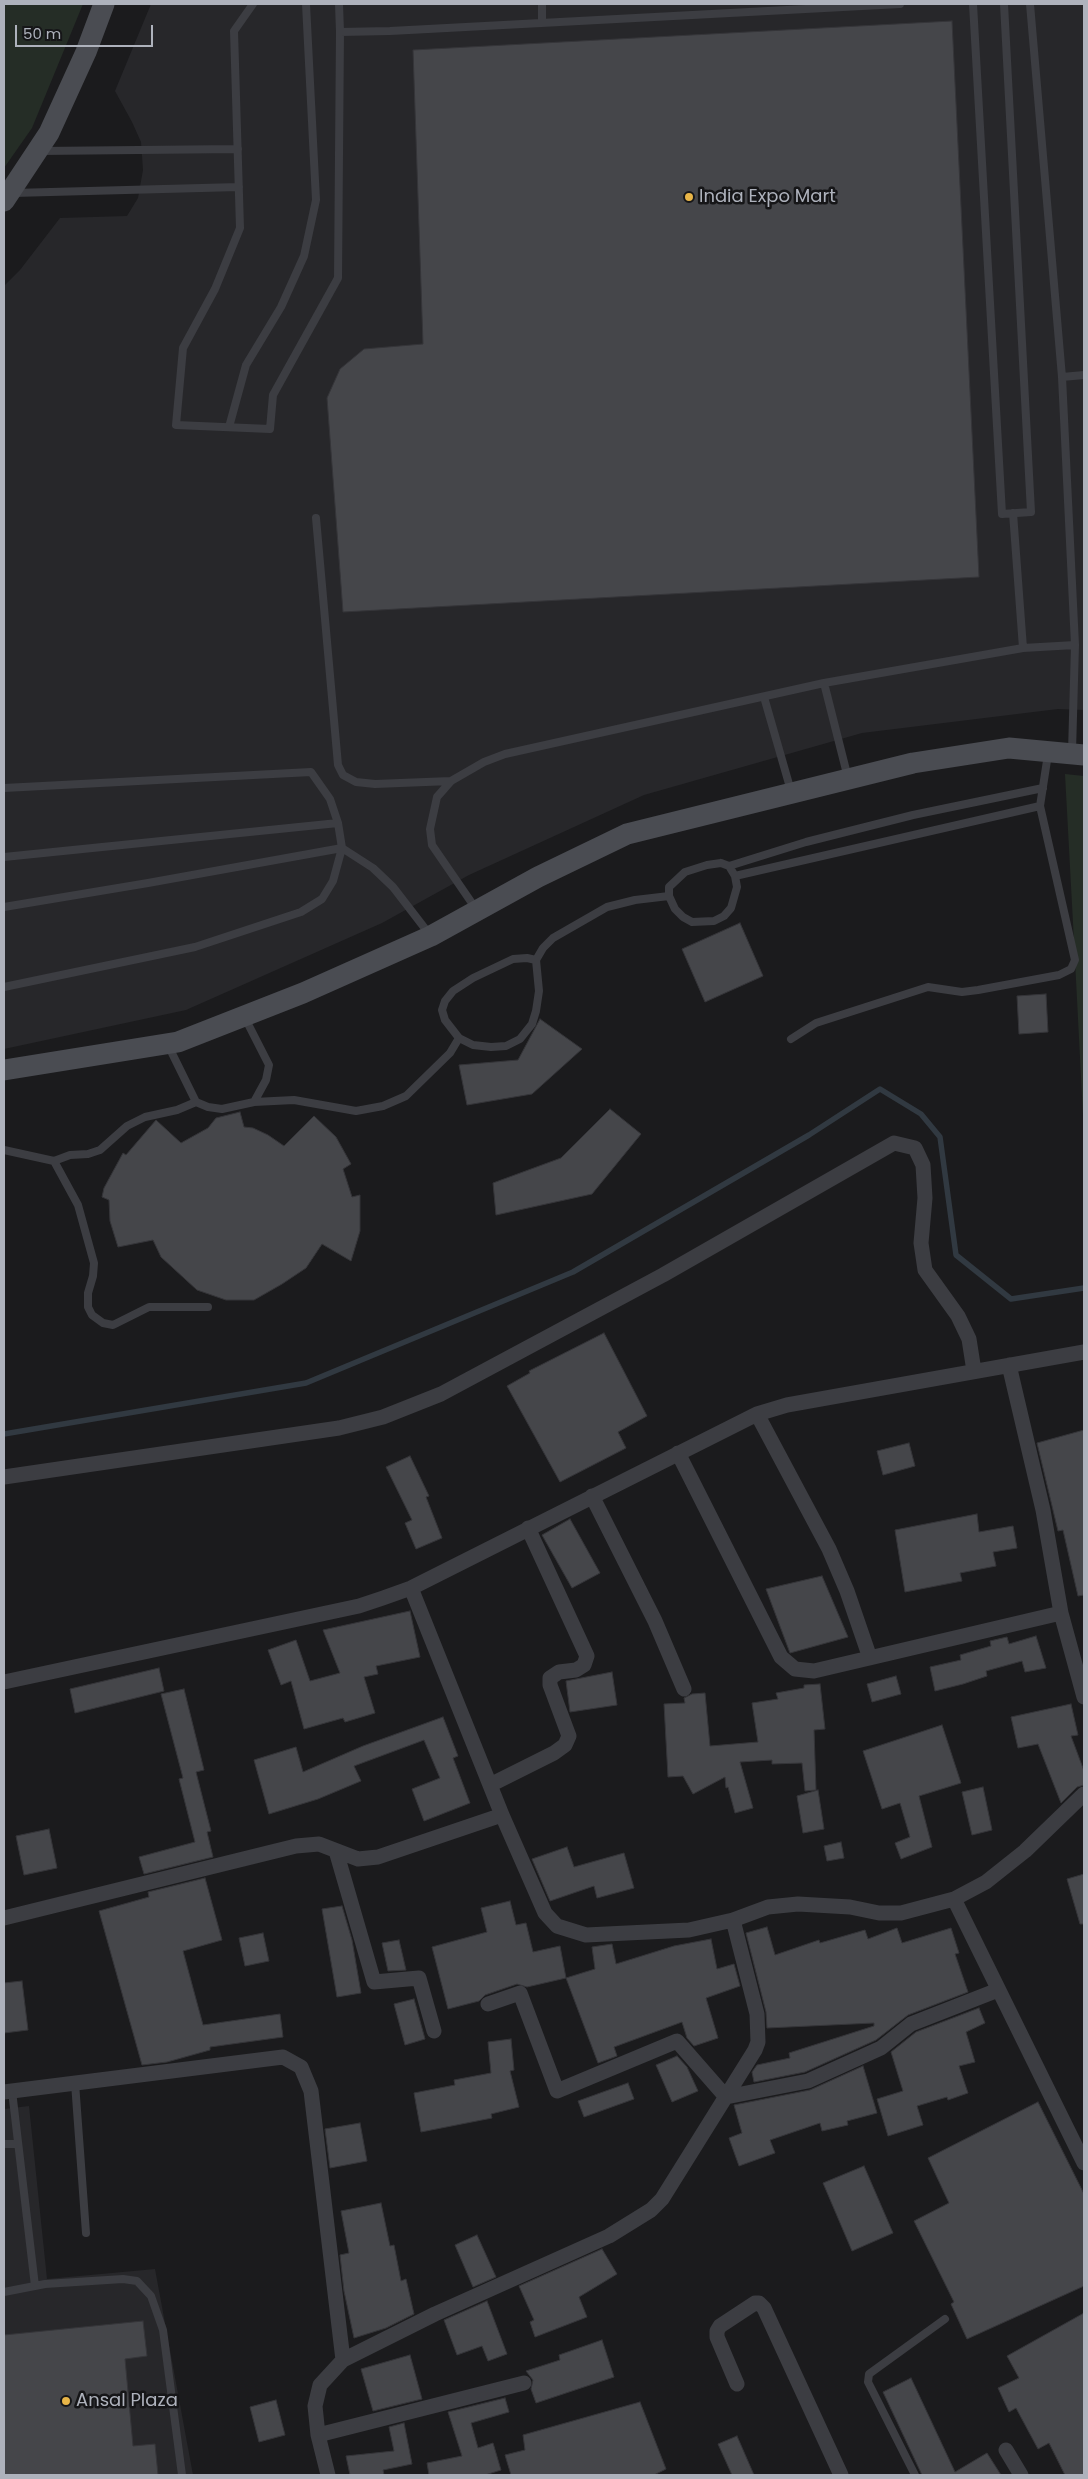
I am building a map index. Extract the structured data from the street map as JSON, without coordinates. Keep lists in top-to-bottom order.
{
  "places": ["India Expo Mart", "Ansal Plaza"],
  "scale_bar": "50 m"
}
